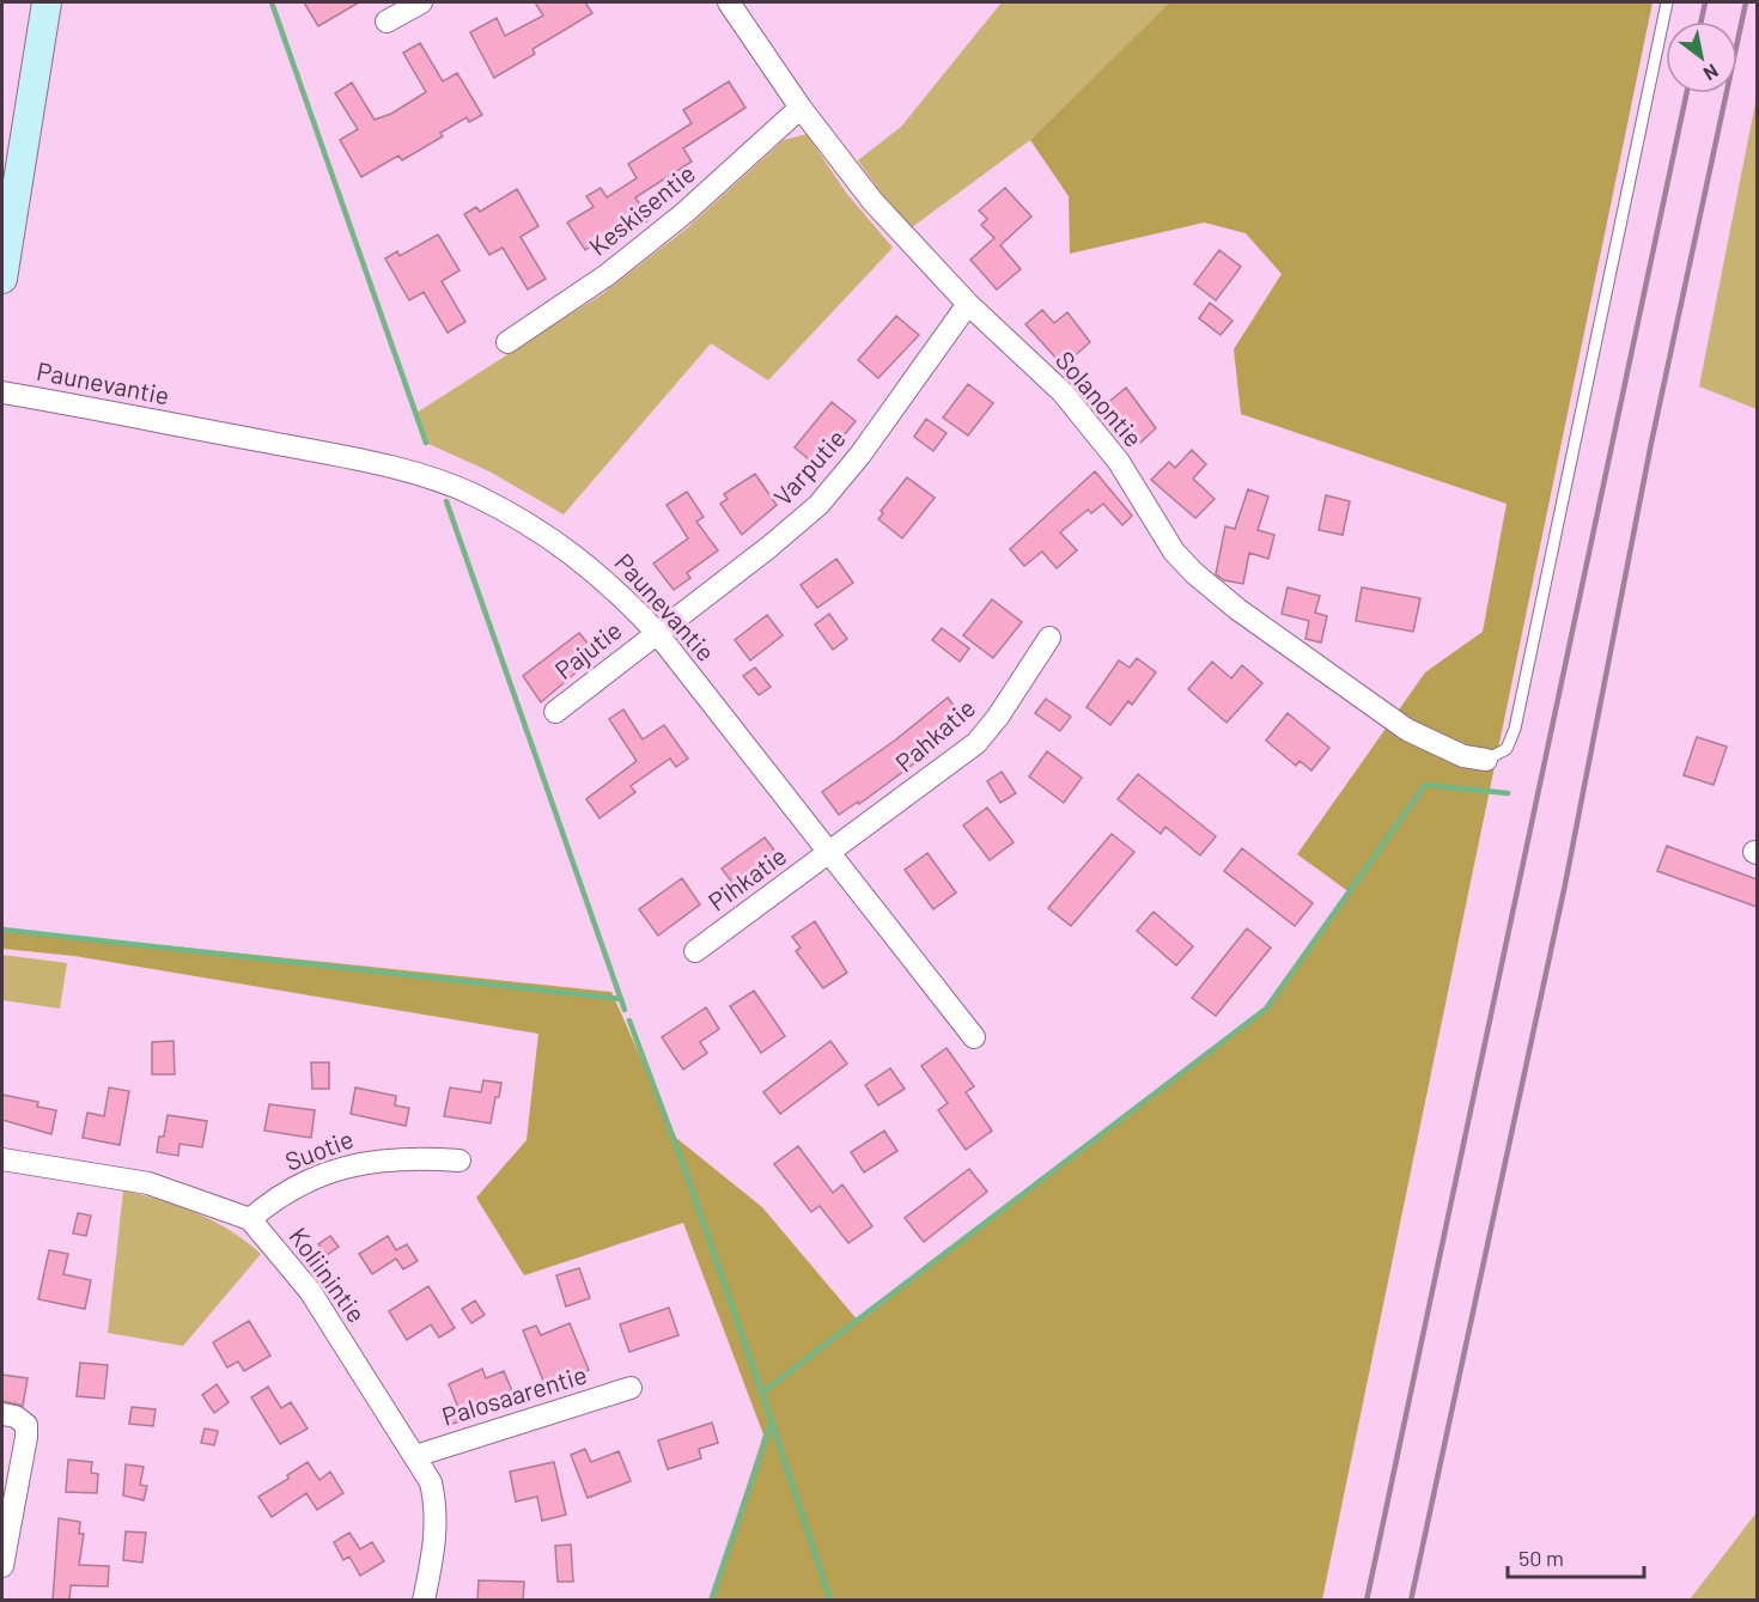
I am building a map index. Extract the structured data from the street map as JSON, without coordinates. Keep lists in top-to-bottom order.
{
  "streets": {
    "street": [
      "Keskisentie",
      "Paunevantie",
      "Solanontie",
      "Varputie",
      "Pajutie",
      "Pahkatie",
      "Pihkatie",
      "Suotie",
      "Koliinintie",
      "Palosaarentie"
    ]
  },
  "crossings": [
    ["Keskisentie", "Solanontie"],
    ["Paunevantie", "Varputie"],
    ["Paunevantie", "Pajutie"],
    ["Paunevantie", "Pahkatie"],
    ["Paunevantie", "Pihkatie"],
    ["Solanontie", "Varputie"],
    ["Varputie", "Pajutie"],
    ["Pahkatie", "Pihkatie"],
    ["Suotie", "Koliinintie"],
    ["Koliinintie", "Palosaarentie"]
  ],
  "scale_bar": "50 m",
  "north": "bottom right"
}
